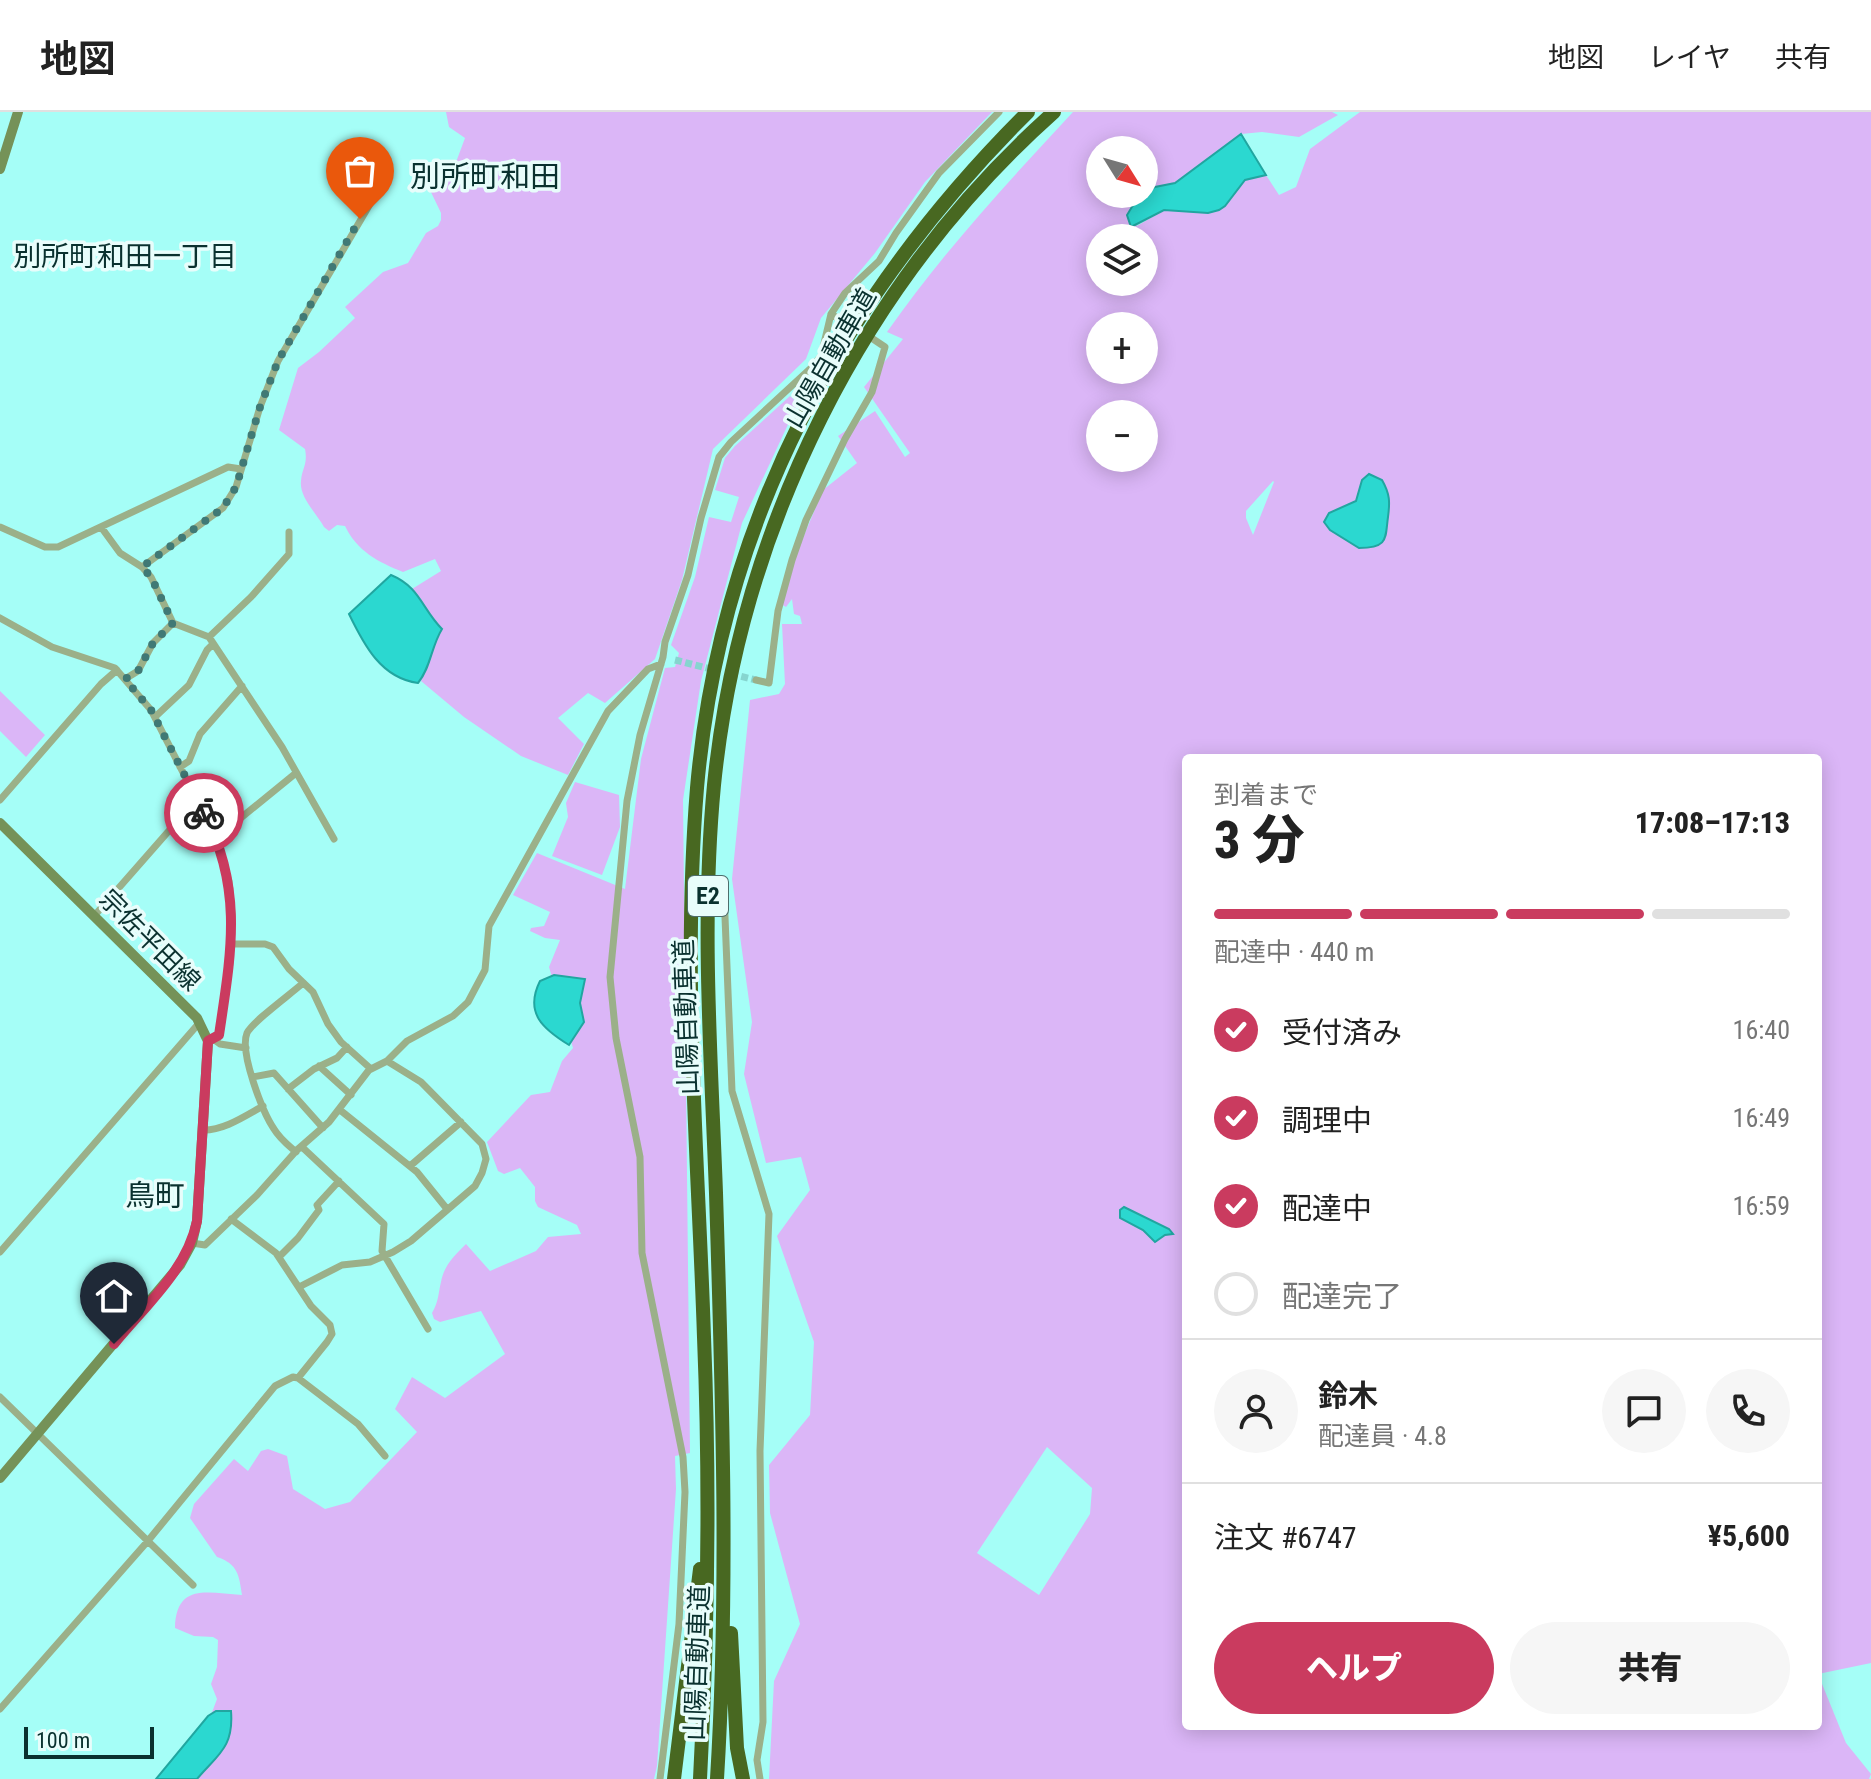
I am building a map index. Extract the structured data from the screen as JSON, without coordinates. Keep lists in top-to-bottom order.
{
  "streets": {
    "highway": ["山陽自動車道", "E2"],
    "main road": ["宗佐平田線"]
  },
  "districts": ["別所町和田", "別所町和田一丁目", "鳥町"],
  "scale_bar": "100 m",
  "north": "bottom right",
  "page": {
    "header": "地図",
    "nav": ["地図", "レイヤ", "共有"],
    "map_buttons": ["+", "−"],
    "heading": ["3 分", "到着まで", "17:08–17:13"],
    "panel": [
      "鈴木",
      "配達員 · 4.8",
      "注文 #6747",
      "¥5,600"
    ],
    "bar": "配達中 · 440 m",
    "list": [
      ["受付済み", "16:40"],
      ["調理中", "16:49"],
      ["配達中", "16:59"],
      "配達完了"
    ],
    "buttons": ["ヘルプ", "共有"],
    "scale": "100 m"
  }
}
